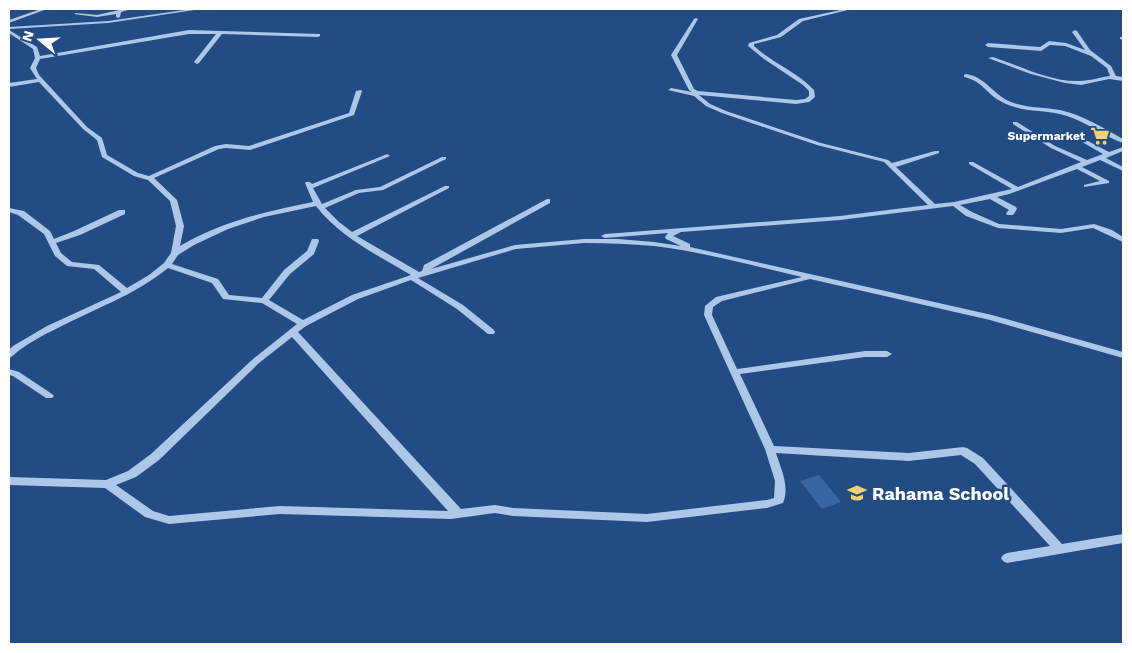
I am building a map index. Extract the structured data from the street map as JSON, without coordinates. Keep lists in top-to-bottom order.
{
  "places": {
    "supermarket": ["Supermarket"],
    "school or university": ["Rahama School"]
  },
  "north": "left"
}
